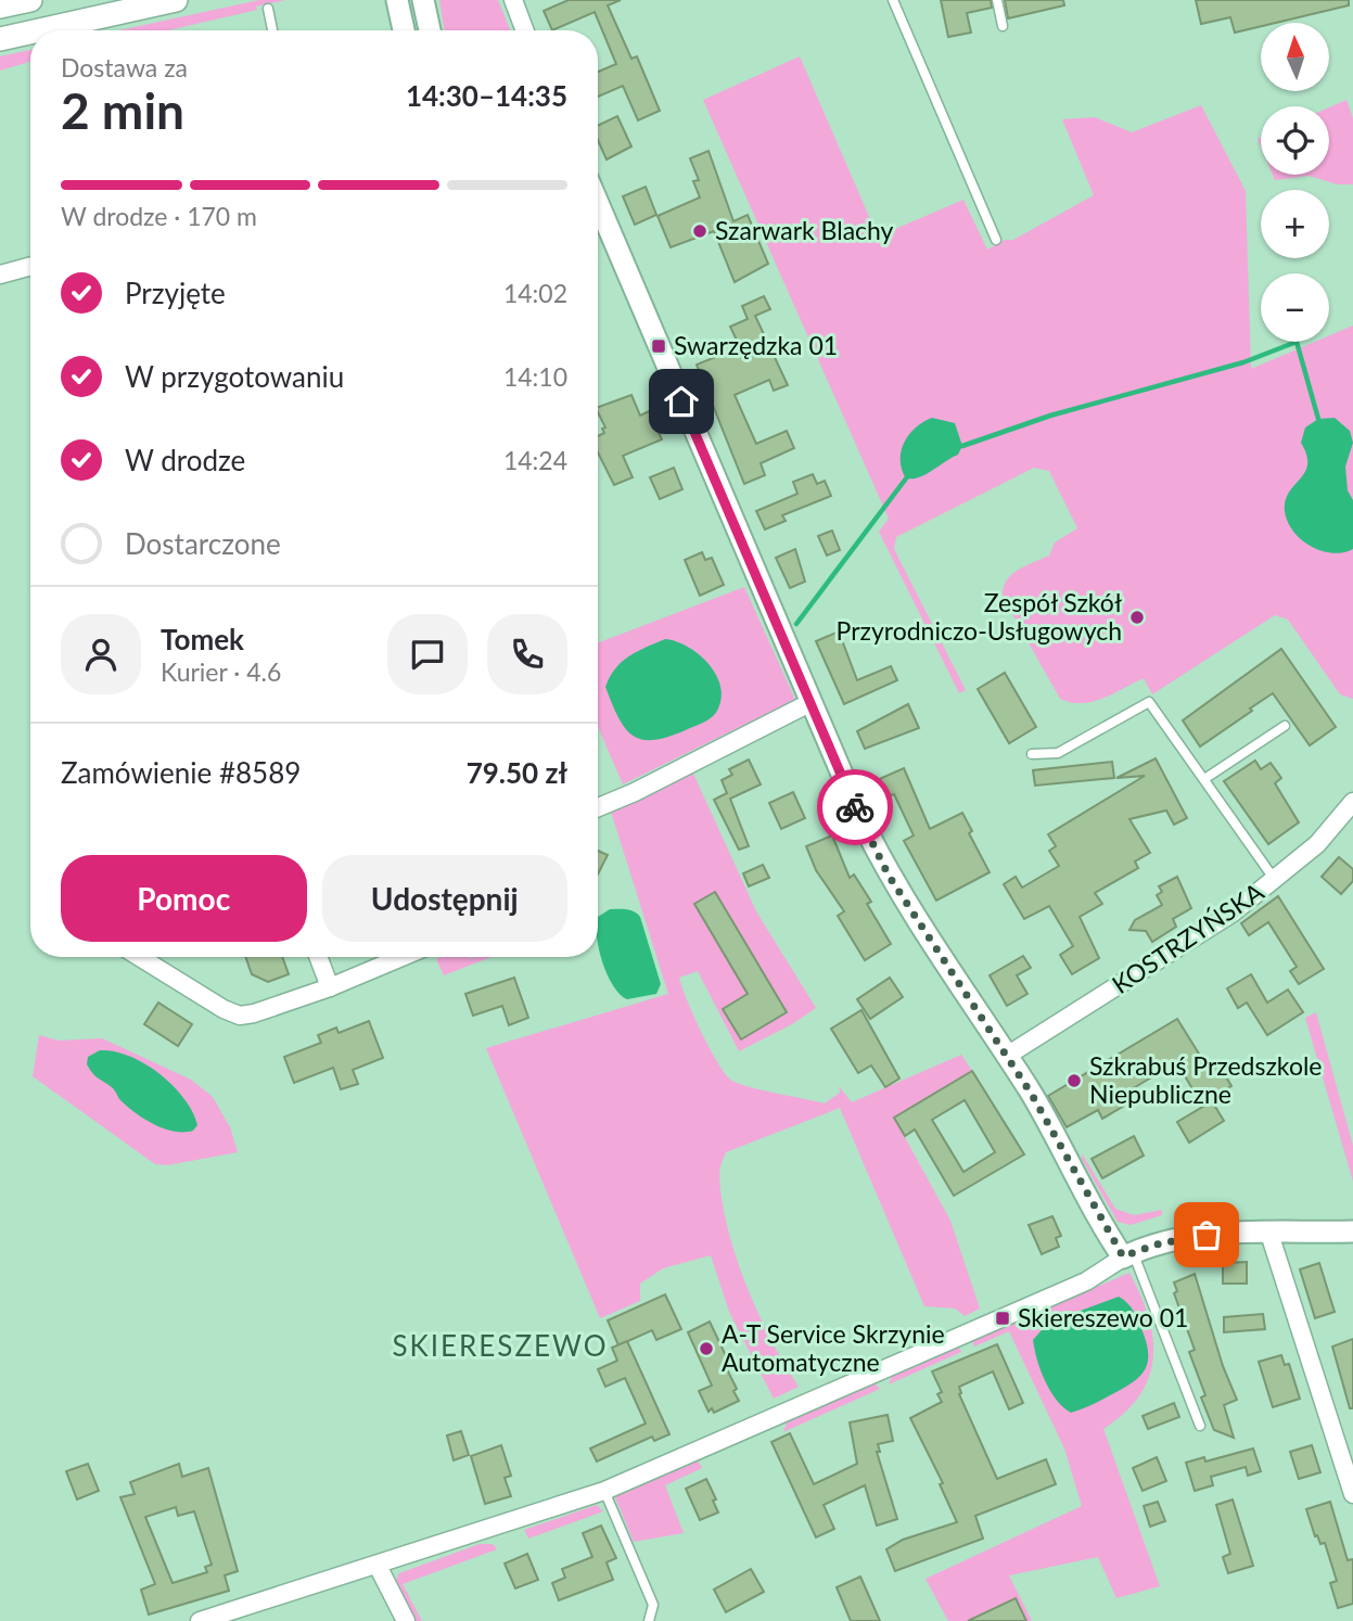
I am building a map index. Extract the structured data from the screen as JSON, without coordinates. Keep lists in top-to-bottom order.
{
  "streets": {
    "street": ["KOSTRZYŃSKA"]
  },
  "districts": ["SKIERESZEWO"],
  "places": {
    "other": [
      "Szarwark Blachy",
      "Zespół Szkół Przyrodniczo-Usługowych",
      "Szkrabuś Przedszkole Niepubliczne",
      "A-T Service Skrzynie Automatyczne"
    ],
    "transit": ["Swarzędzka 01", "Skiereszewo 01"]
  },
  "north": "top",
  "page": {
    "map_buttons": ["+", "−"],
    "heading": ["2 min", "Dostawa za", "14:30–14:35"],
    "panel": [
      "Tomek",
      "Kurier · 4.6",
      "Zamówienie #8589",
      "79.50 zł"
    ],
    "bar": "W drodze · 170 m",
    "list": [
      ["Przyjęte", "14:02"],
      ["W przygotowaniu", "14:10"],
      ["W drodze", "14:24"],
      "Dostarczone"
    ],
    "buttons": ["Pomoc", "Udostępnij"]
  }
}
